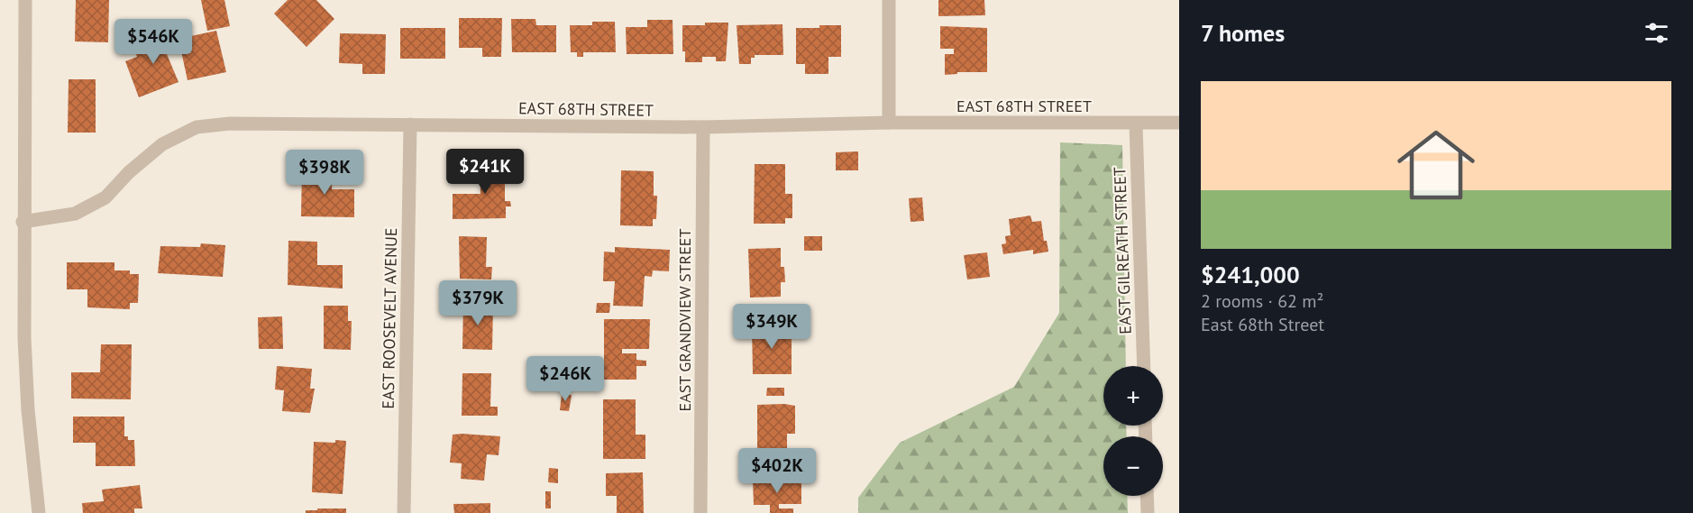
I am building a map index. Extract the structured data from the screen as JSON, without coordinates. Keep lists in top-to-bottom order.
{
  "streets": {
    "street": [
      "EAST 68TH STREET",
      "EAST GILREATH STREET",
      "EAST ROOSEVELT AVENUE",
      "EAST GRANDVIEW STREET"
    ]
  },
  "crossings": [
    ["EAST 68TH STREET", "EAST GILREATH STREET"],
    ["EAST 68TH STREET", "EAST ROOSEVELT AVENUE"],
    ["EAST 68TH STREET", "EAST GRANDVIEW STREET"]
  ],
  "page": {
    "heading": "7 homes",
    "price": [
      "$546K",
      "$241K",
      "$398K",
      "$379K",
      "$349K",
      "$246K",
      "$402K"
    ],
    "list": [
      {
        "name": "$241,000",
        "note": "2 rooms · 62 m² · East 68th Street"
      }
    ],
    "map_buttons": ["+", "−"]
  }
}
